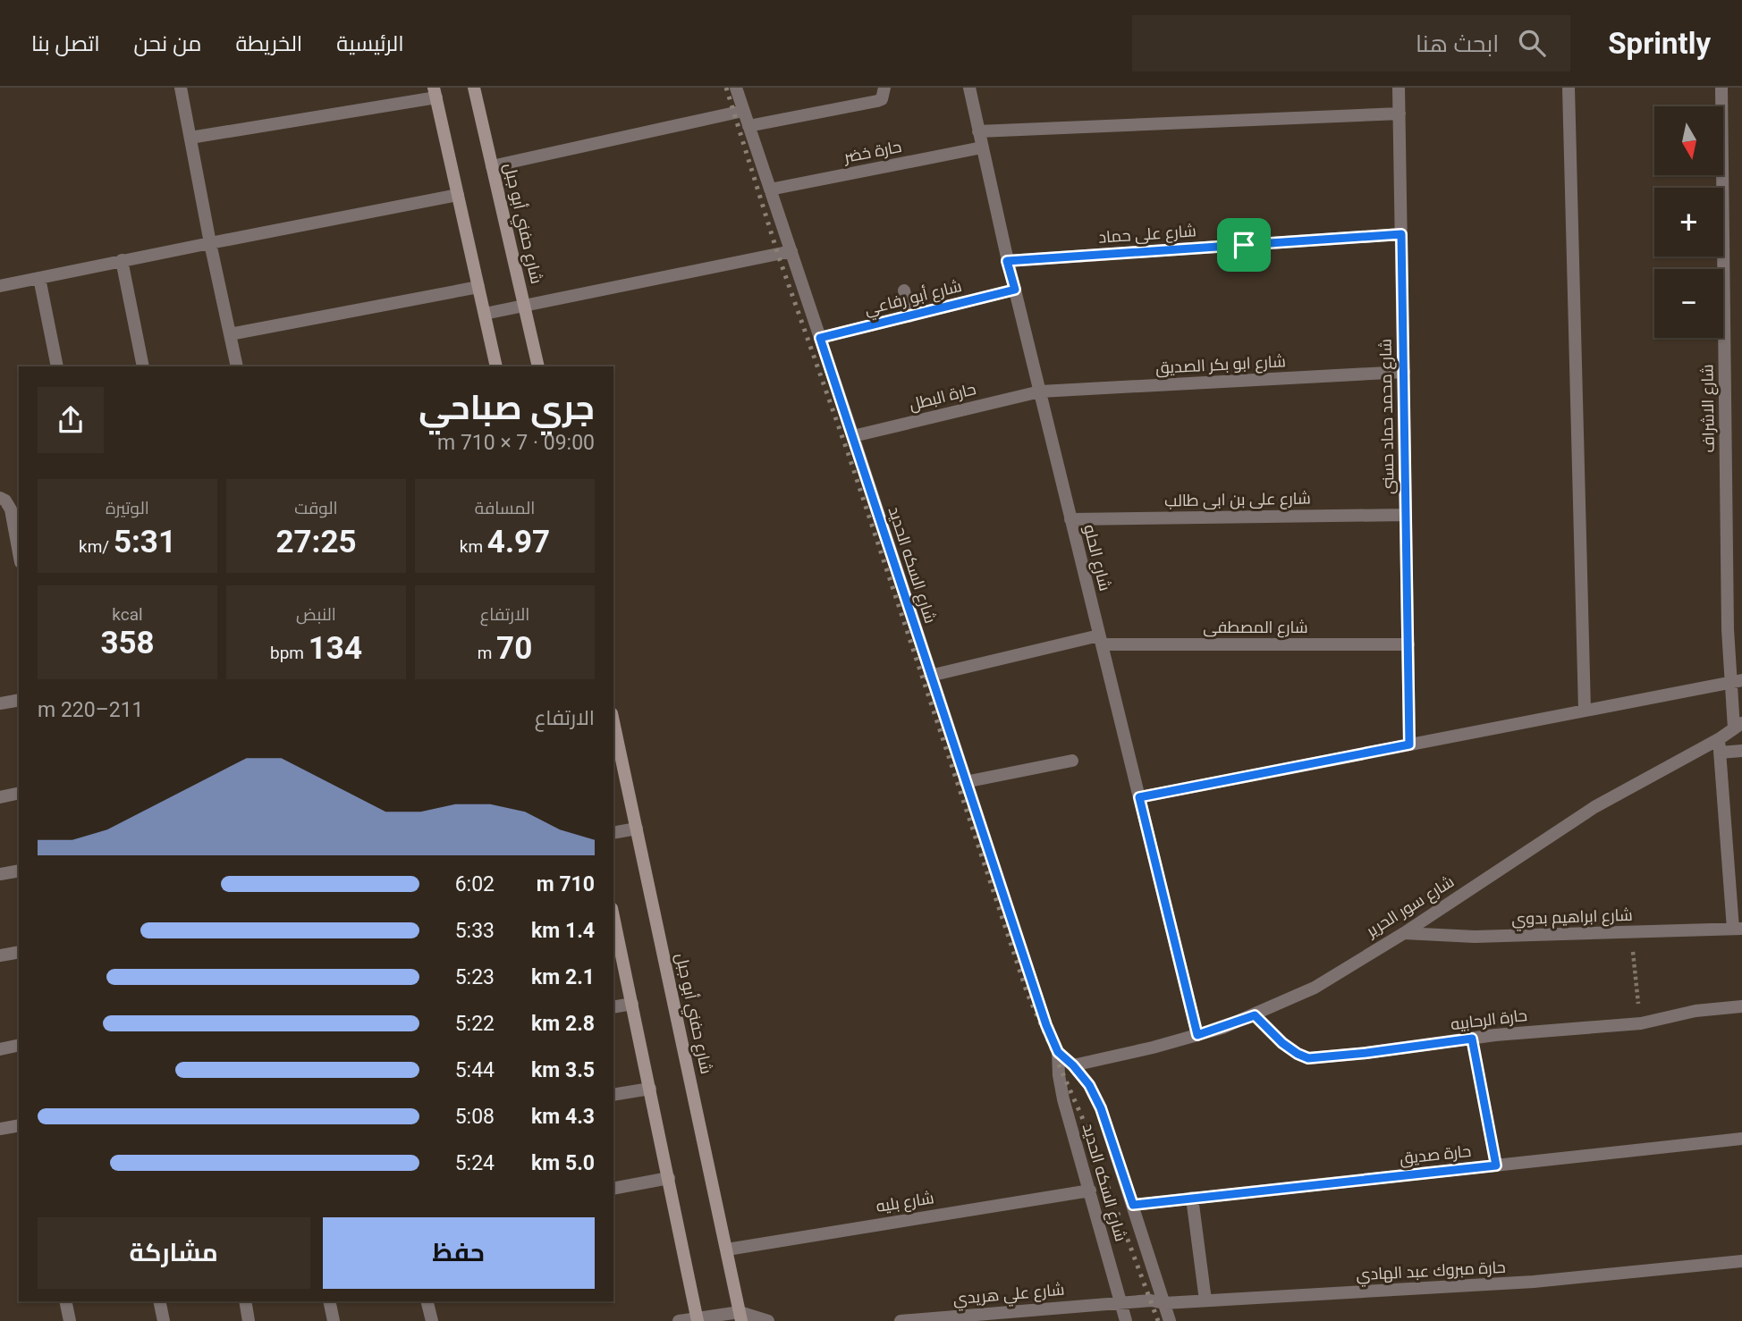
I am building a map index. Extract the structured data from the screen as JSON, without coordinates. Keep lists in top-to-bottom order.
{
  "streets": {
    "street": [
      "حارة خضر",
      "شارع حفني أبو جبل",
      "شارع على حماد",
      "شارع أبو رفاعي",
      "شارع ابو بكر الصديق",
      "حارة البطل",
      "شارع الاشراف",
      "شارع محمد حماد حسنى",
      "شارع على بن ابى طالب",
      "شارع الحلو",
      "شارع السكه الحديد",
      "شارع المصطفى",
      "شارع سور الحرير",
      "شارع ابراهيم بدوي",
      "حارة الرحابيه",
      "حارة صديق",
      "شارع بليه",
      "حارة مبروك عبد الهادي",
      "شارع علي هريدي"
    ]
  },
  "crossings": [
    ["حارة خضر", "شارع الحلو"],
    ["حارة خضر", "شارع السكه الحديد"],
    ["شارع حفني أبو جبل", "شارع بليه"],
    ["شارع على حماد", "شارع محمد حماد حسنى"],
    ["شارع على حماد", "شارع الحلو"],
    ["شارع أبو رفاعي", "شارع الحلو"],
    ["شارع أبو رفاعي", "شارع السكه الحديد"],
    ["شارع ابو بكر الصديق", "حارة البطل"],
    ["شارع ابو بكر الصديق", "شارع محمد حماد حسنى"],
    ["شارع ابو بكر الصديق", "شارع الحلو"],
    ["حارة البطل", "شارع الحلو"],
    ["حارة البطل", "شارع السكه الحديد"],
    ["شارع الاشراف", "شارع سور الحرير"],
    ["شارع محمد حماد حسنى", "شارع على بن ابى طالب"],
    ["شارع محمد حماد حسنى", "شارع المصطفى"],
    ["شارع على بن ابى طالب", "شارع الحلو"],
    ["شارع الحلو", "شارع المصطفى"],
    ["شارع الحلو", "شارع سور الحرير"],
    ["شارع السكه الحديد", "شارع المصطفى"],
    ["شارع السكه الحديد", "شارع سور الحرير"],
    ["شارع السكه الحديد", "حارة صديق"],
    ["شارع السكه الحديد", "شارع بليه"],
    ["شارع السكه الحديد", "حارة مبروك عبد الهادي"],
    ["شارع السكه الحديد", "شارع علي هريدي"],
    ["شارع سور الحرير", "شارع ابراهيم بدوي"],
    ["شارع سور الحرير", "حارة الرحابيه"],
    ["حارة مبروك عبد الهادي", "شارع علي هريدي"]
  ],
  "north": "bottom",
  "page": {
    "header": "Sprintly",
    "search": "ابحث هنا",
    "nav": [
      "الرئيسية",
      "الخريطة",
      "من نحن",
      "اتصل بنا"
    ],
    "map_buttons": ["+", "−"],
    "heading": ["جري صباحي", "09:00 · 7 × 710 m"],
    "stats": [
      ["المسافة", "4.97 km"],
      ["الوقت", "27:25"],
      ["الوتيرة", "5:31 /km"],
      ["الارتفاع", "70 m"],
      ["النبض", "134 bpm"],
      ["kcal", "358"]
    ],
    "chart": ["الارتفاع", "211–220 m"],
    "list": [
      {
        "name": "710 m",
        "note": "6:02"
      },
      {
        "name": "1.4 km",
        "note": "5:33"
      },
      {
        "name": "2.1 km",
        "note": "5:23"
      },
      {
        "name": "2.8 km",
        "note": "5:22"
      },
      {
        "name": "3.5 km",
        "note": "5:44"
      },
      {
        "name": "4.3 km",
        "note": "5:08"
      },
      {
        "name": "5.0 km",
        "note": "5:24"
      }
    ],
    "buttons": ["حفظ", "مشاركة"]
  }
}
